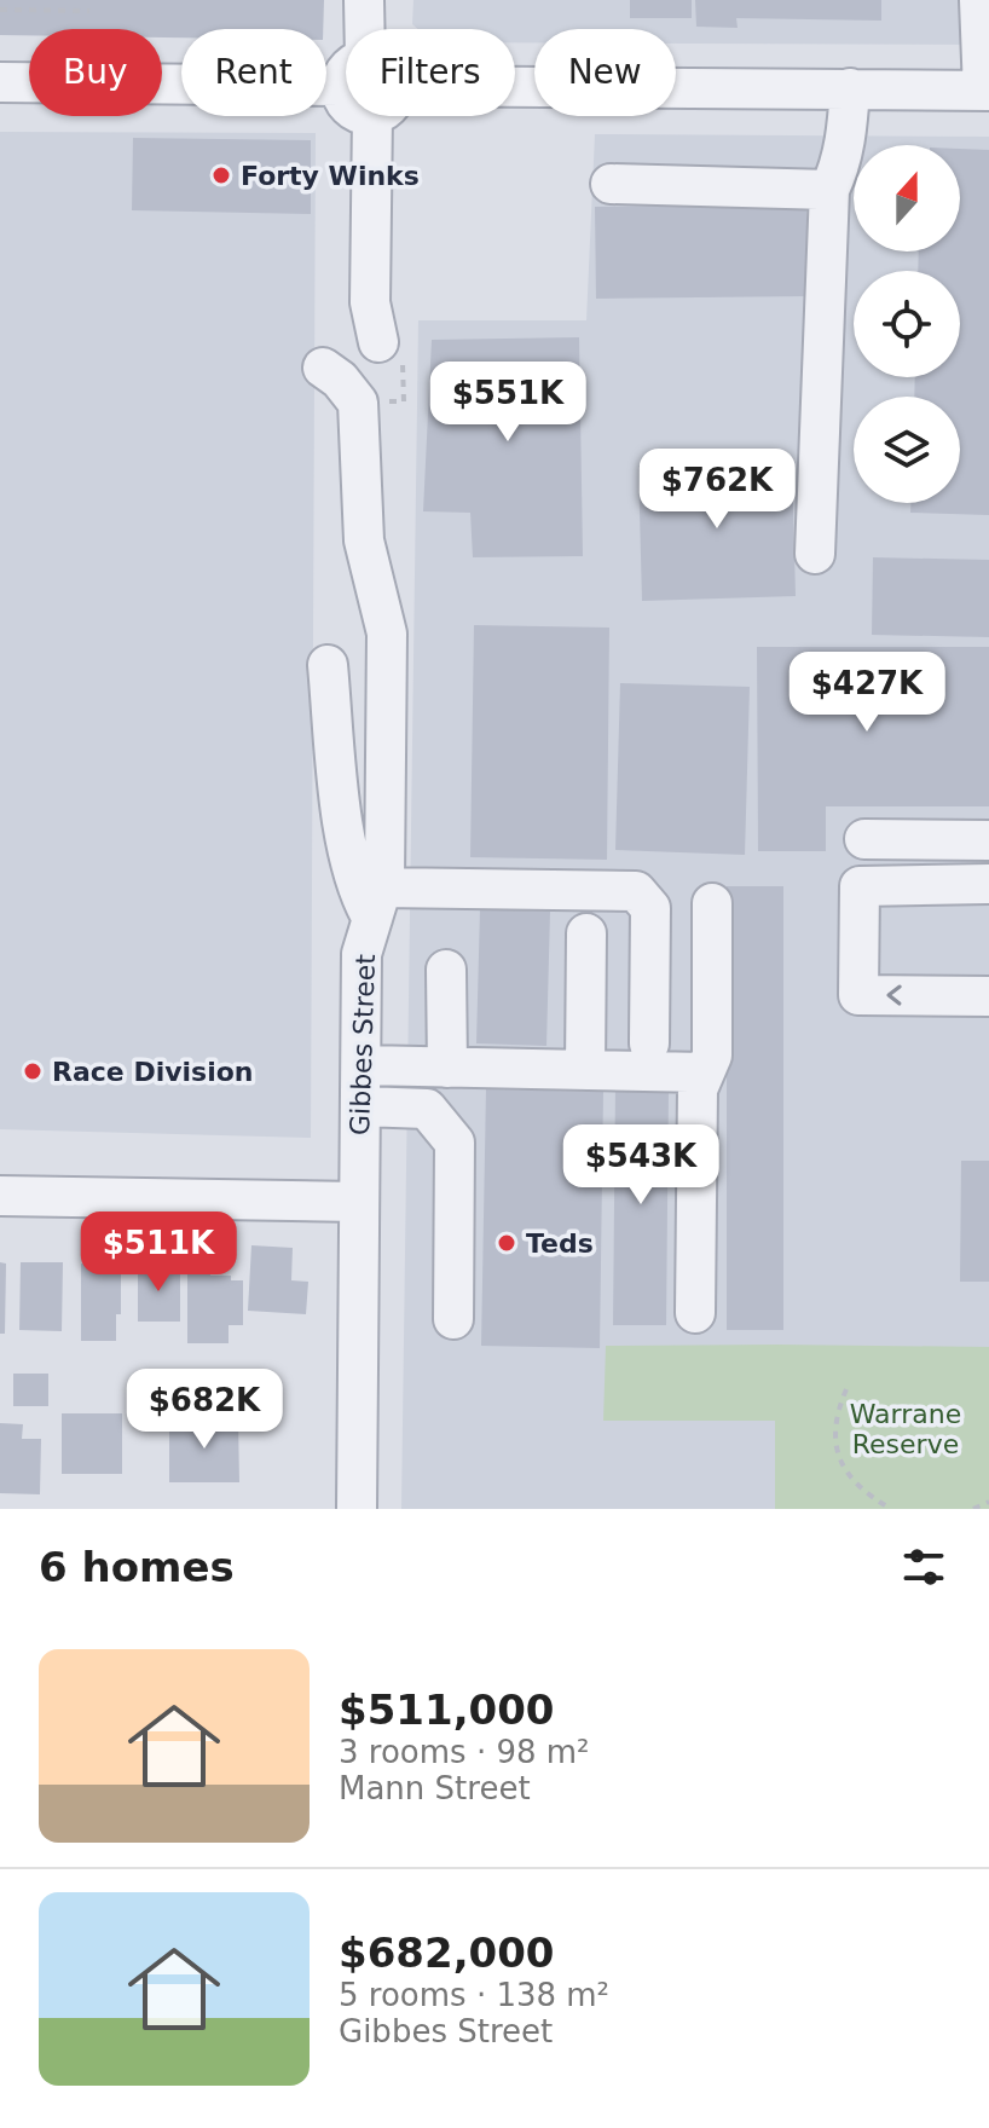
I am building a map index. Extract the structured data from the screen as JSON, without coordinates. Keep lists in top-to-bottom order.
{
  "streets": {
    "street": ["Gibbes Street"]
  },
  "parks": ["Warrane Reserve"],
  "places": ["Forty Winks", "Race Division", "Teds"],
  "north": "top",
  "page": {
    "chip": [
      "Buy",
      "Rent",
      "Filters",
      "New"
    ],
    "price": [
      "$551K",
      "$762K",
      "$427K",
      "$543K",
      "$511K",
      "$682K"
    ],
    "heading": "6 homes",
    "list": [
      {
        "name": "$511,000",
        "note": "3 rooms · 98 m² · Mann Street"
      },
      {
        "name": "$682,000",
        "note": "5 rooms · 138 m² · Gibbes Street"
      }
    ]
  }
}
